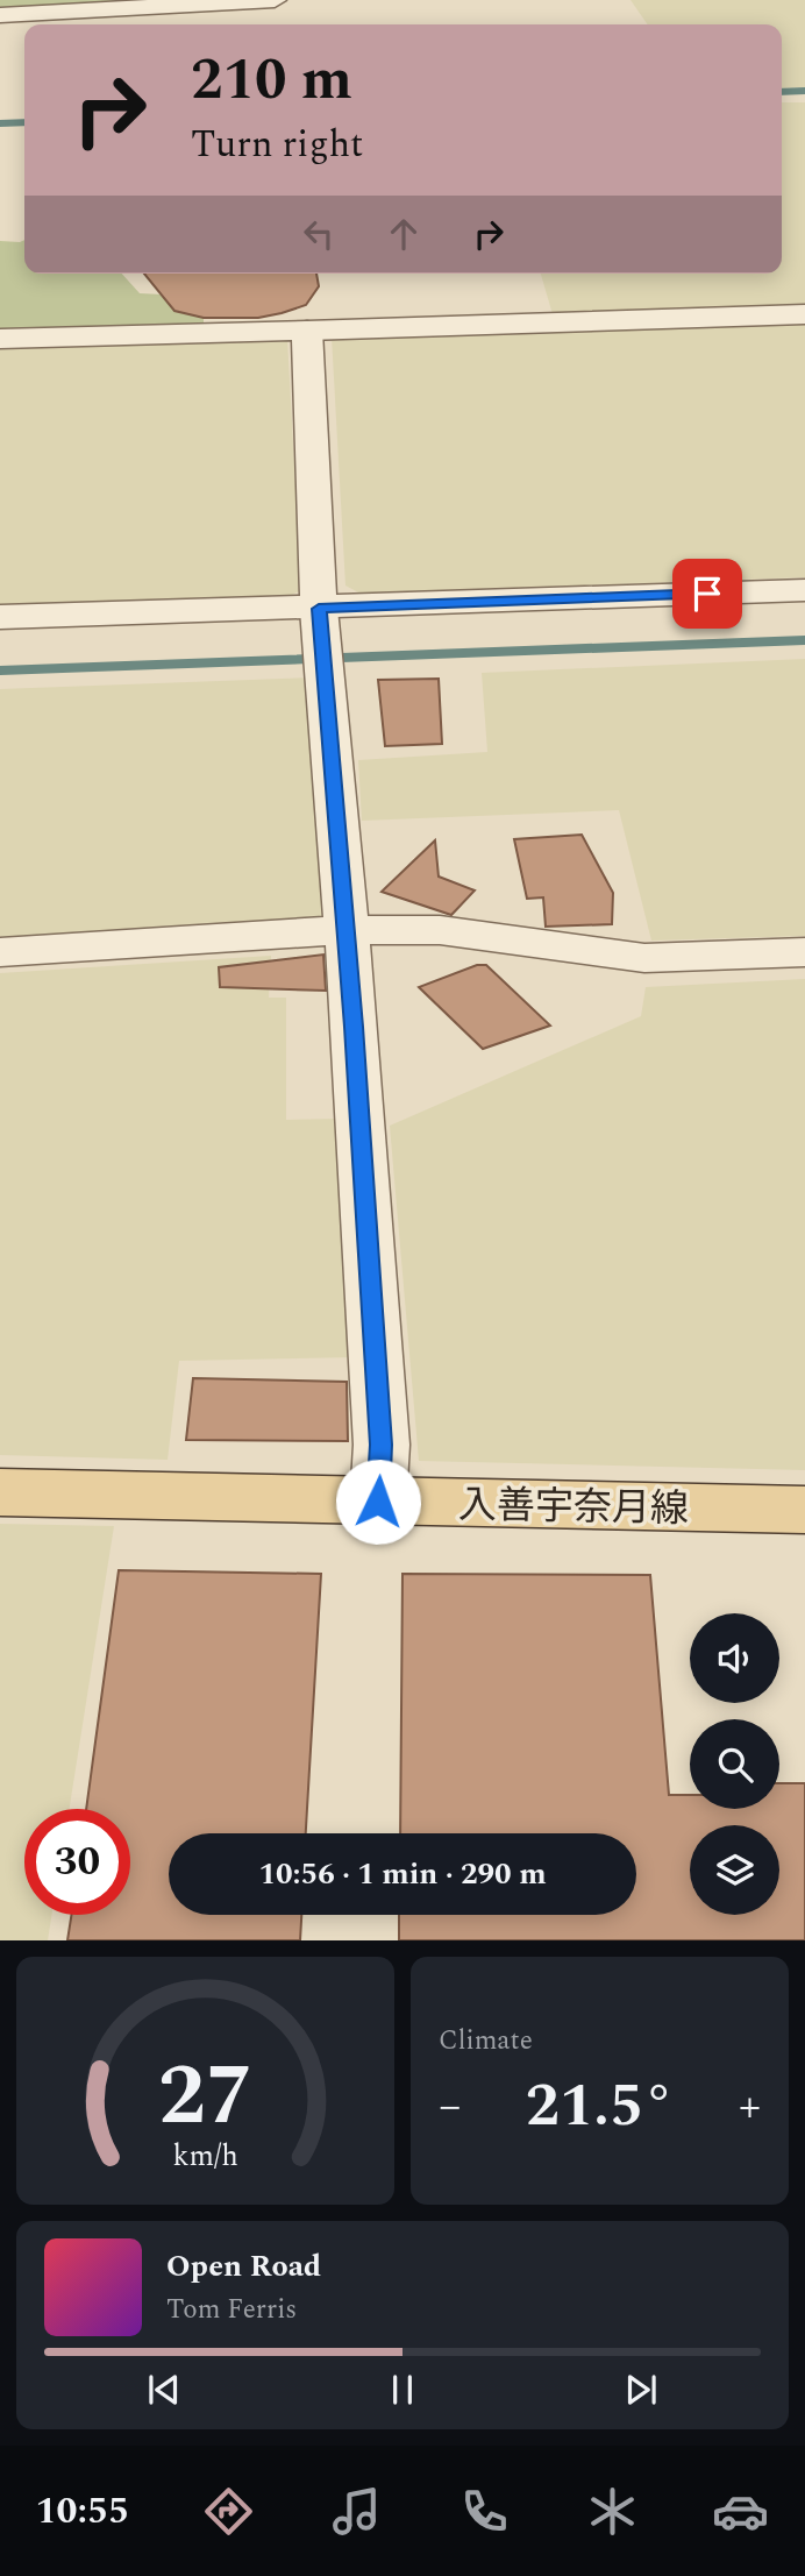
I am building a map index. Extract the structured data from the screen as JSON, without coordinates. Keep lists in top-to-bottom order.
{
  "streets": {
    "main road": ["入善宇奈月線"]
  },
  "page": {
    "turn": ["210 m", "Turn right"],
    "limit": "30",
    "trip": "10:56 · 1 min · 290 m",
    "tile": "Climate",
    "heat": ["−", "21.5°", "+"],
    "song": ["Open Road", "Tom Ferris"],
    "tabs": "10:55",
    "gauge": ["27", "km/h"]
  }
}
